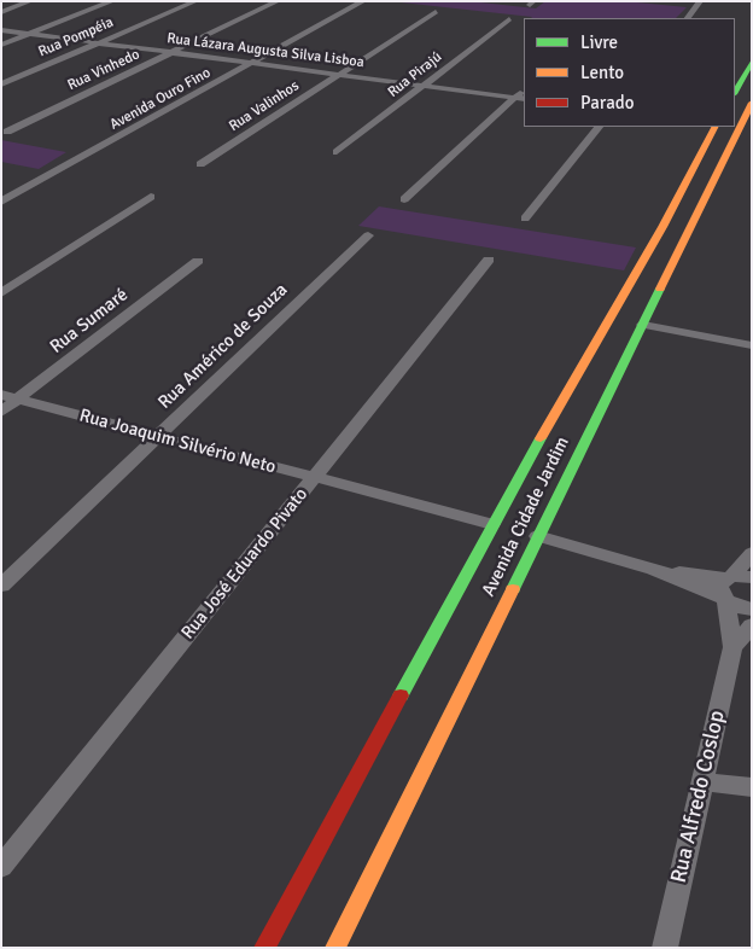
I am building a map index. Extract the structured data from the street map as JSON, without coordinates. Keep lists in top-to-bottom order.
{
  "streets": {
    "main road": ["Avenida Cidade Jardim"],
    "street": [
      "Rua Pompéia",
      "Rua Lázara Augusta Silva Lisboa",
      "Rua Vinhedo",
      "Rua Pirajú",
      "Avenida Ouro Fino",
      "Rua Valinhos",
      "Rua Sumaré",
      "Rua Américo de Souza",
      "Rua Joaquim Silvério Neto",
      "Rua José Eduardo Pivato",
      "Rua Alfredo Coslop"
    ]
  },
  "crossings": [
    ["Rua Pompéia", "Rua Lázara Augusta Silva Lisboa"],
    ["Rua Lázara Augusta Silva Lisboa", "Rua Vinhedo"],
    ["Rua Lázara Augusta Silva Lisboa", "Rua Pirajú"],
    ["Rua Lázara Augusta Silva Lisboa", "Avenida Ouro Fino"],
    ["Rua Lázara Augusta Silva Lisboa", "Rua Valinhos"],
    ["Rua Sumaré", "Rua Joaquim Silvério Neto"],
    ["Rua Américo de Souza", "Rua Joaquim Silvério Neto"],
    ["Rua Joaquim Silvério Neto", "Avenida Cidade Jardim"],
    ["Rua Joaquim Silvério Neto", "Rua José Eduardo Pivato"]
  ],
  "legend": ["Livre", "Lento", "Parado"]
}
